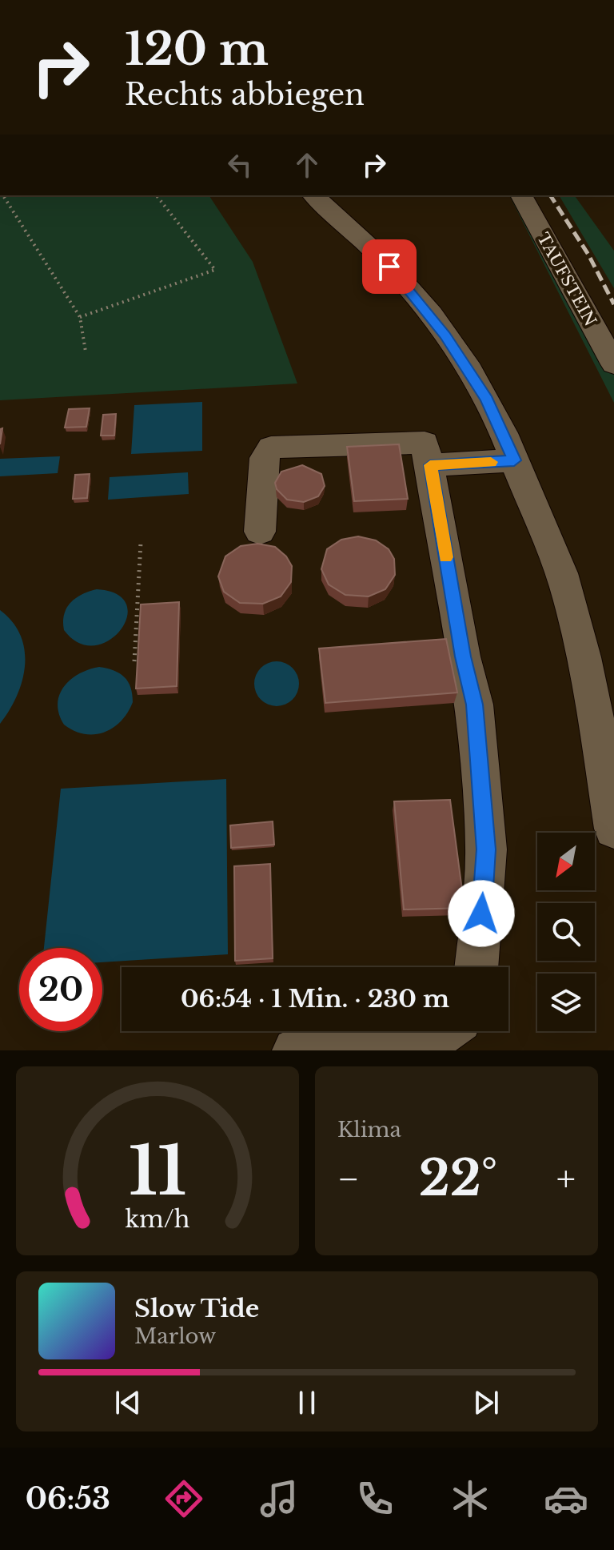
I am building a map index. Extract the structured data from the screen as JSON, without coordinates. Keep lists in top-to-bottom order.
{
  "streets": {
    "street": ["TAUFSTEIN"]
  },
  "north": "bottom left",
  "page": {
    "turn": ["120 m", "Rechts abbiegen"],
    "limit": "20",
    "trip": "06:54 · 1 Min. · 230 m",
    "tile": "Klima",
    "heat": ["−", "22°", "+"],
    "song": ["Slow Tide", "Marlow"],
    "tabs": "06:53",
    "gauge": ["11", "km/h"]
  }
}
